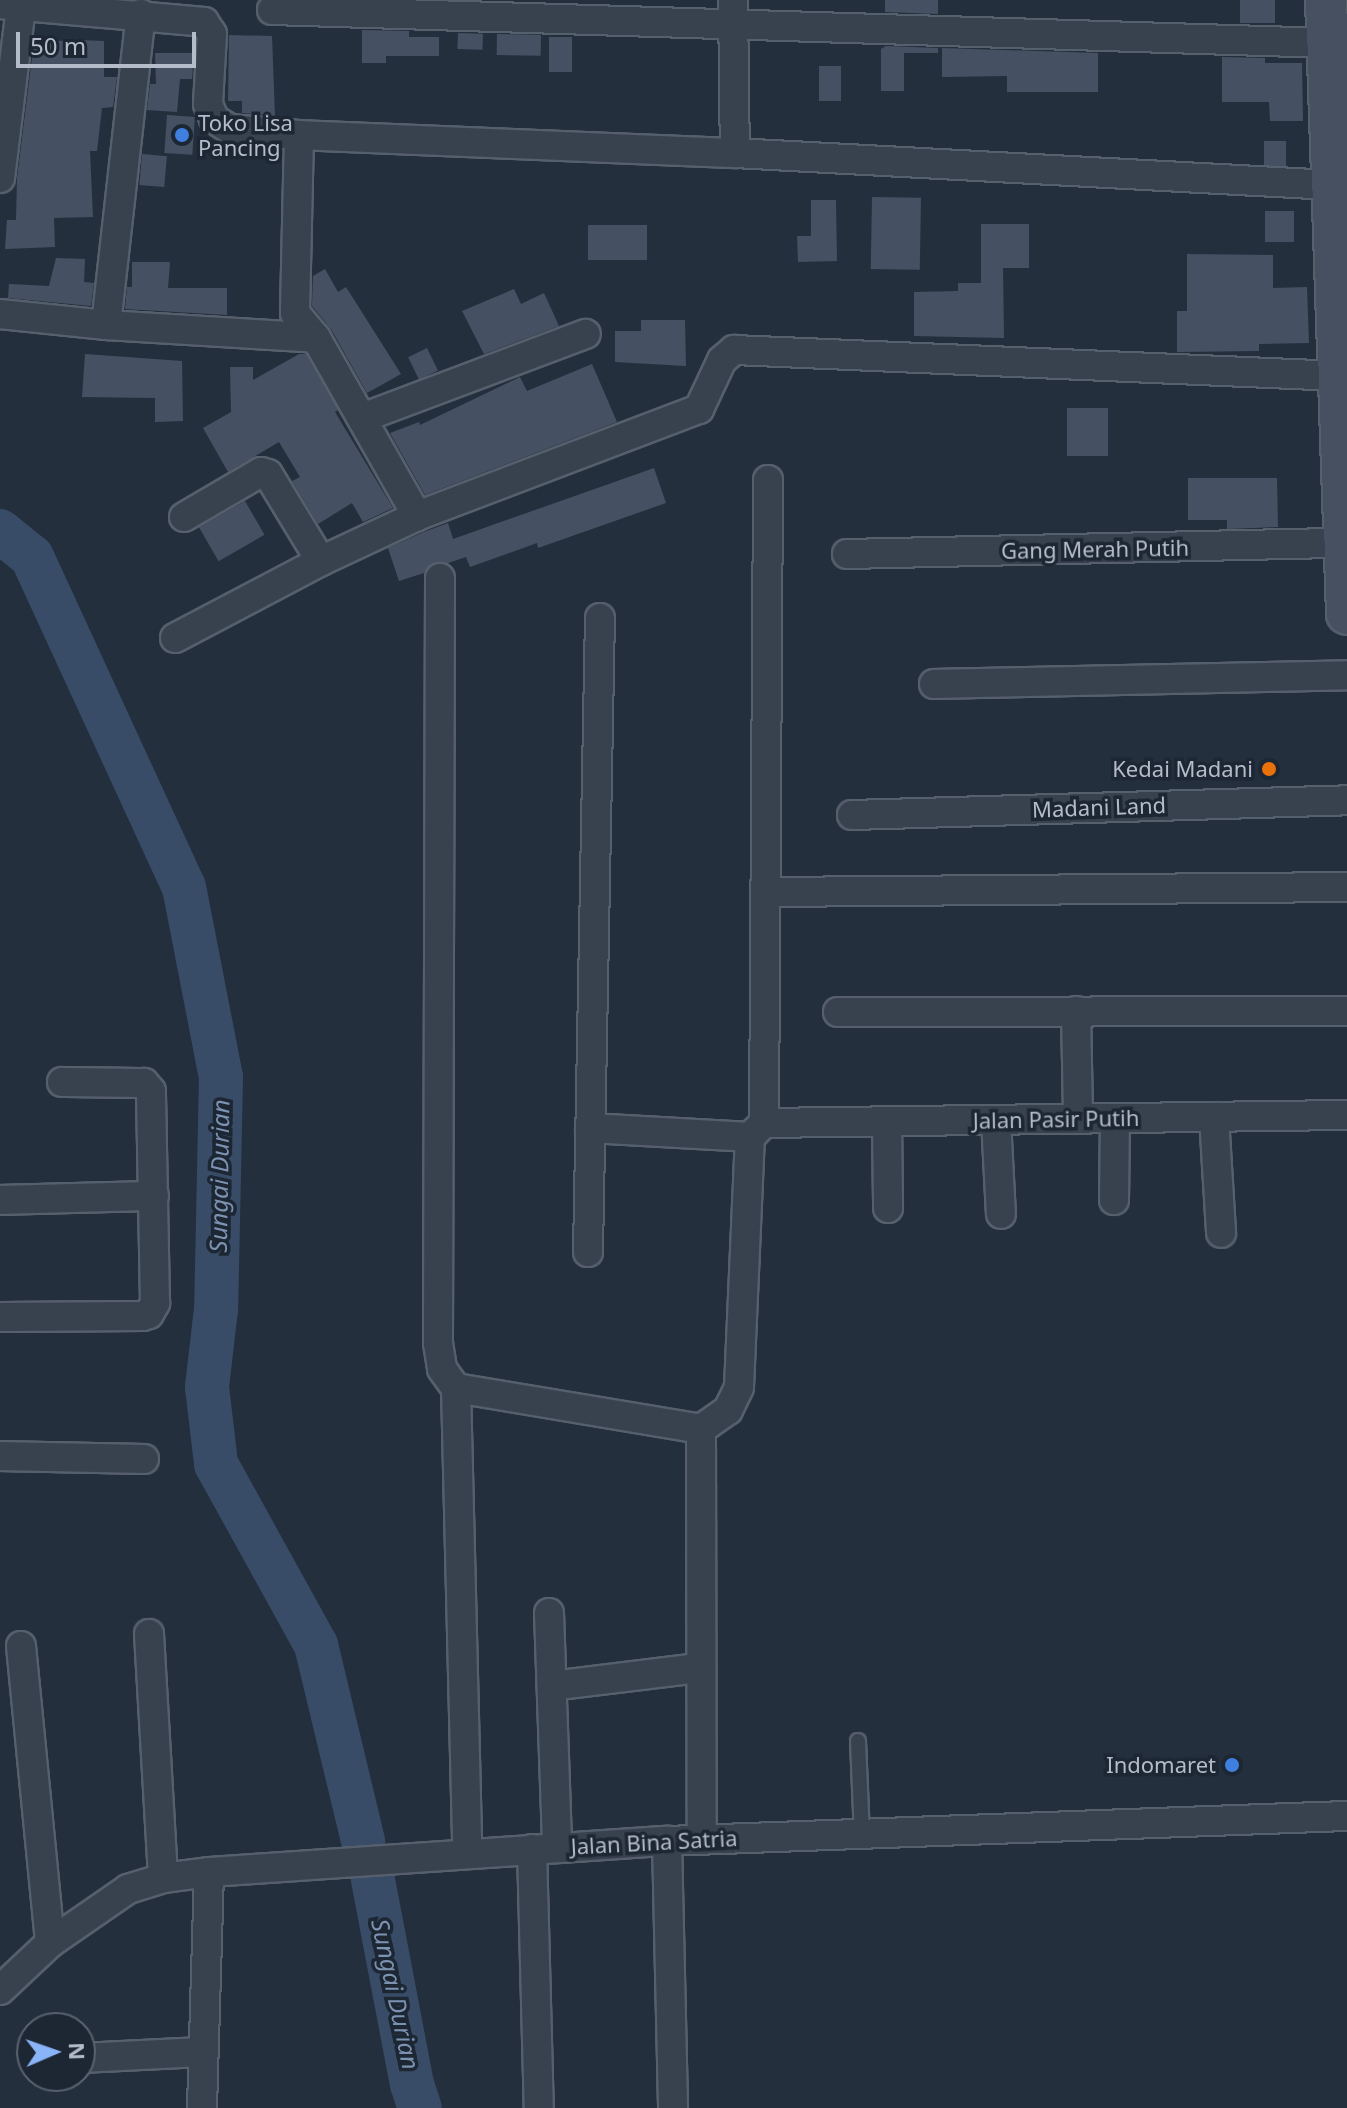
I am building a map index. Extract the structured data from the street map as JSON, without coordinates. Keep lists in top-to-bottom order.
{
  "streets": {
    "street": [
      "Gang Merah Putih",
      "Madani Land",
      "Jalan Pasir Putih",
      "Jalan Bina Satria"
    ]
  },
  "water": ["Sungai Durian"],
  "places": ["Toko Lisa Pancing", "Kedai Madani", "Indomaret"],
  "scale_bar": "50 m",
  "north": "right"
}
